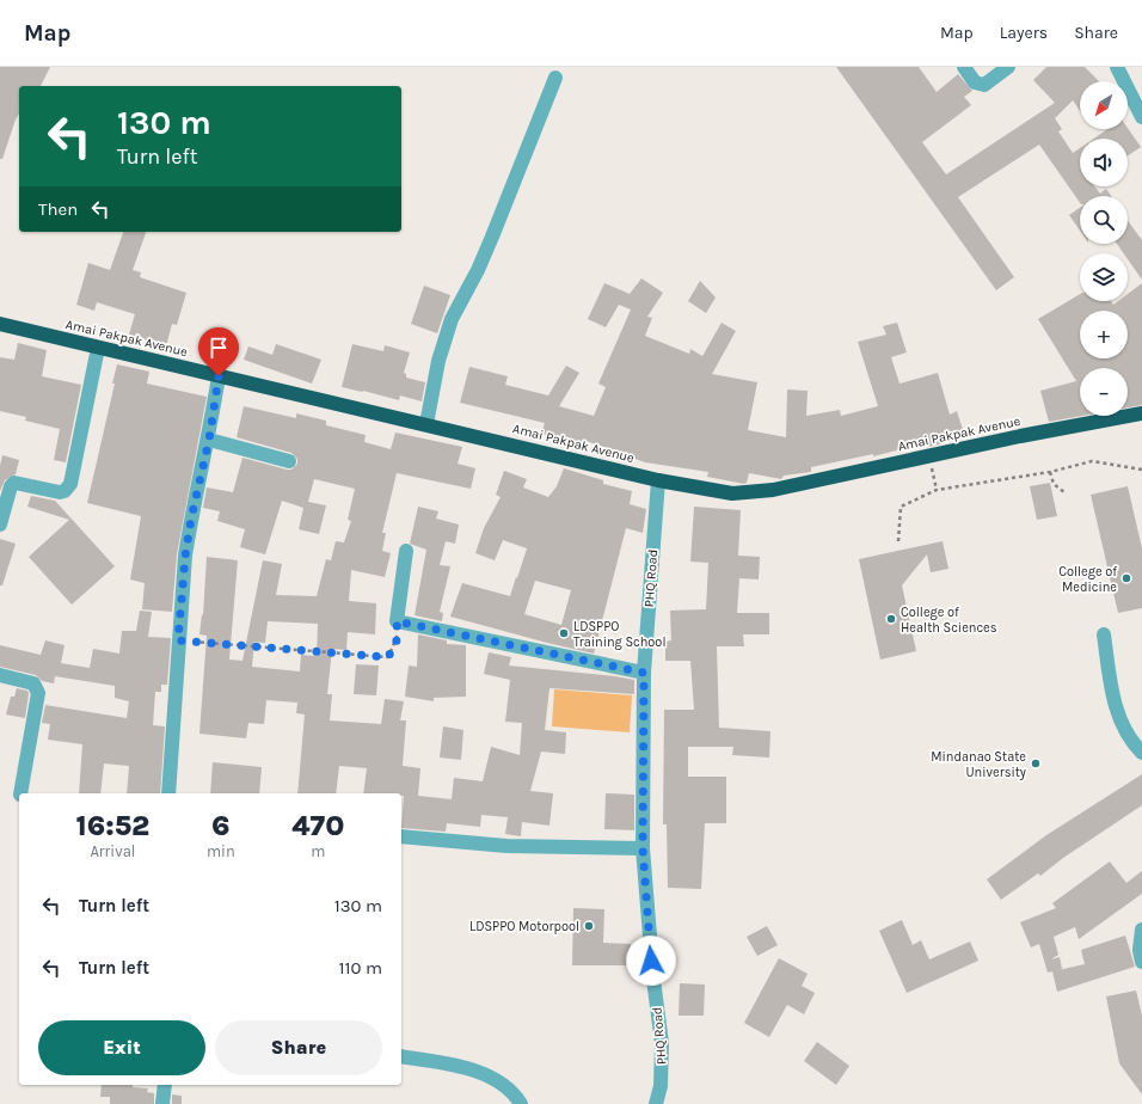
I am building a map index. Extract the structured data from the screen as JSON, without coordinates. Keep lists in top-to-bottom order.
{
  "streets": {
    "highway": ["Amai Pakpak Avenue"],
    "street": ["PHQ Road"]
  },
  "crossings": [
    ["Amai Pakpak Avenue", "PHQ Road"]
  ],
  "places": [
    "College of Medicine",
    "College of Health Sciences",
    "LDSPPO Training School",
    "Mindanao State University",
    "LDSPPO Motorpool"
  ],
  "north": "bottom left",
  "page": {
    "header": "Map",
    "nav": ["Map", "Layers", "Share"],
    "map_buttons": ["+", "−"],
    "turn": ["130 m", "Turn left"],
    "then": "Then",
    "eta": [
      "16:52",
      "Arrival",
      "6",
      "min",
      "470",
      "m"
    ],
    "list": [
      {
        "name": "Turn left",
        "value": "130 m"
      },
      {
        "name": "Turn left",
        "value": "110 m"
      }
    ],
    "buttons": ["Exit", "Share"]
  }
}
